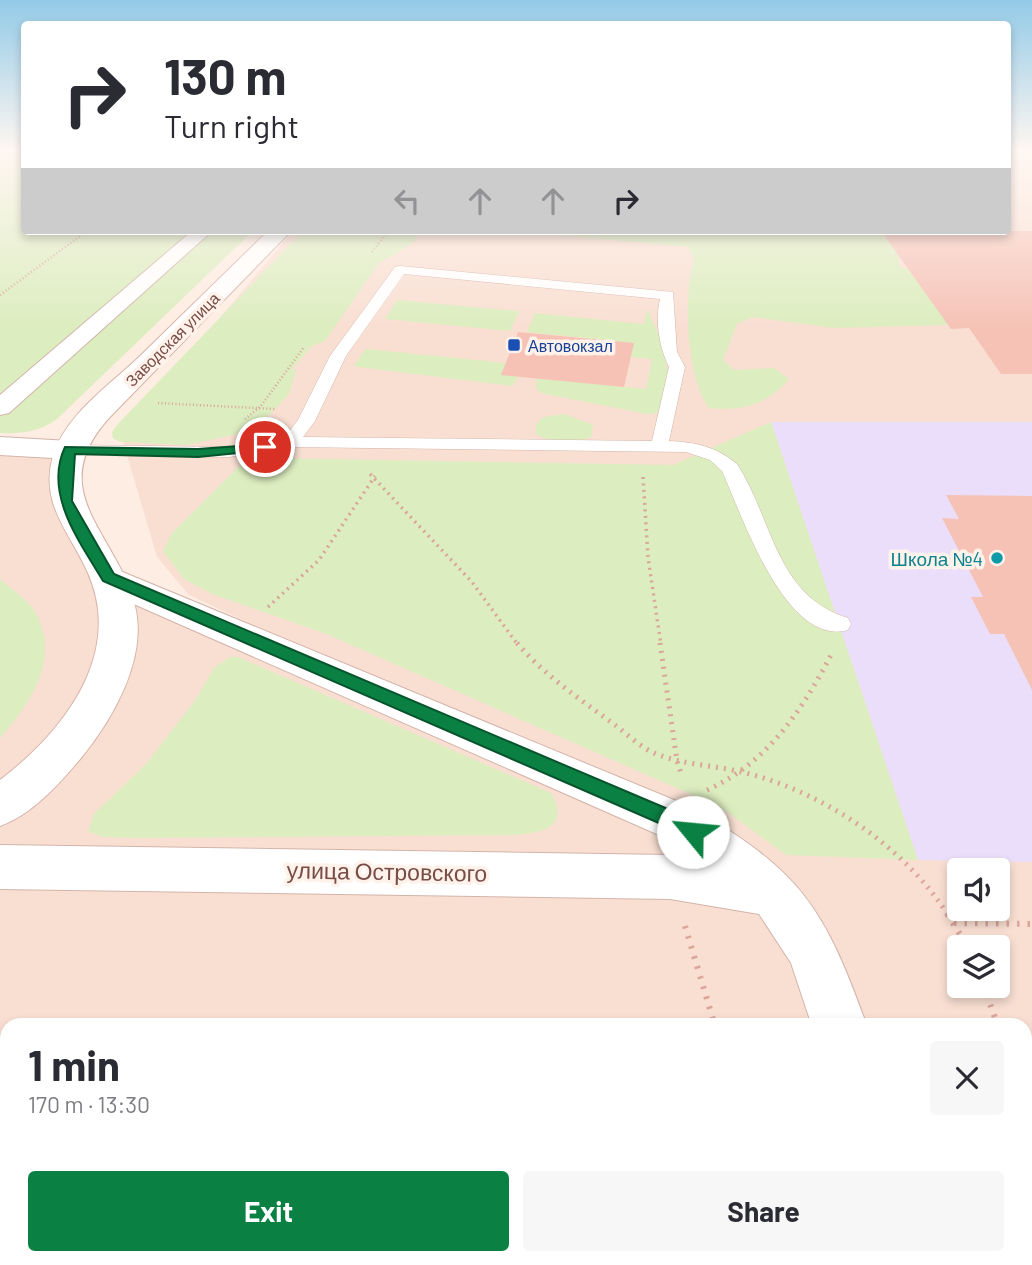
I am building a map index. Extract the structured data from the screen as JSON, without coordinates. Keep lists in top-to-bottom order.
{
  "streets": {
    "street": ["Заводская улица", "улица Островского"]
  },
  "places": {
    "transit": ["Автовокзал"],
    "other": ["Школа №4"]
  },
  "page": {
    "turn": ["130 m", "Turn right"],
    "heading": ["1 min", "170 m · 13:30"],
    "buttons": ["Exit", "Share"]
  }
}
